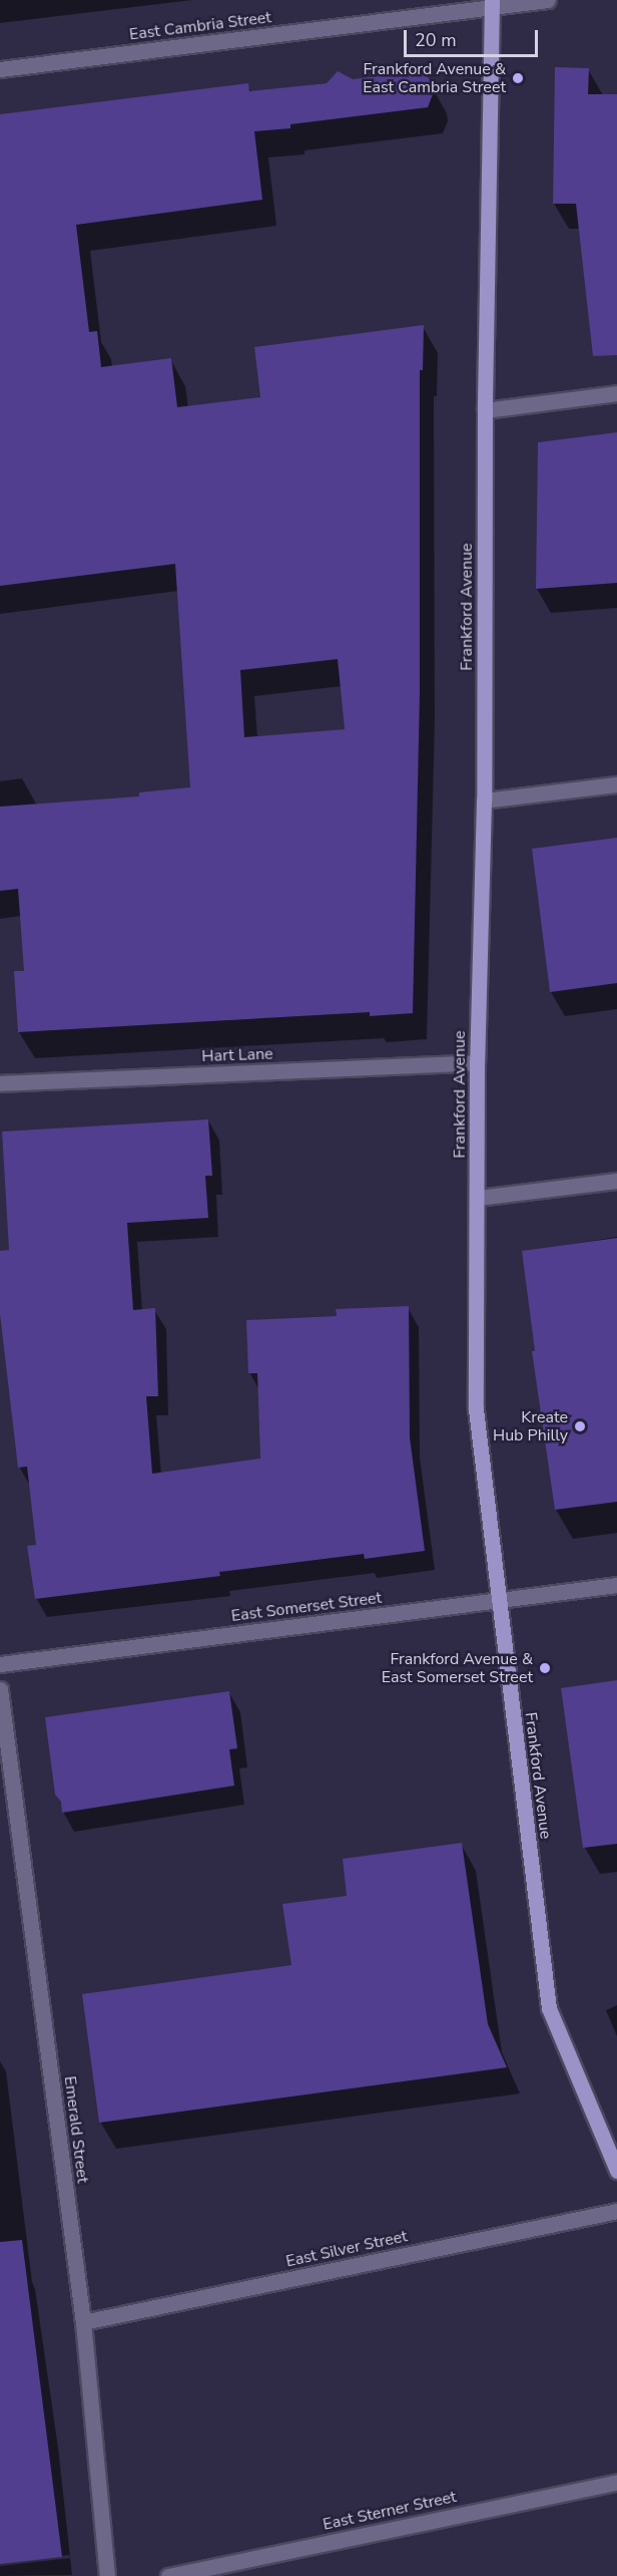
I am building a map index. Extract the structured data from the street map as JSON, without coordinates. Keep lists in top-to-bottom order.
{
  "streets": {
    "main road": ["Frankford Avenue"],
    "street": [
      "East Cambria Street",
      "Hart Lane",
      "East Somerset Street",
      "Emerald Street",
      "East Silver Street",
      "East Sterner Street"
    ]
  },
  "crossings": [
    ["East Cambria Street", "Frankford Avenue"],
    ["Frankford Avenue", "Hart Lane"],
    ["Frankford Avenue", "East Somerset Street"],
    ["Emerald Street", "East Silver Street"]
  ],
  "places": ["Frankford Avenue & East Cambria Street", "Kreate Hub Philly", "Frankford Avenue & East Somerset Street"],
  "scale_bar": "20 m"
}
